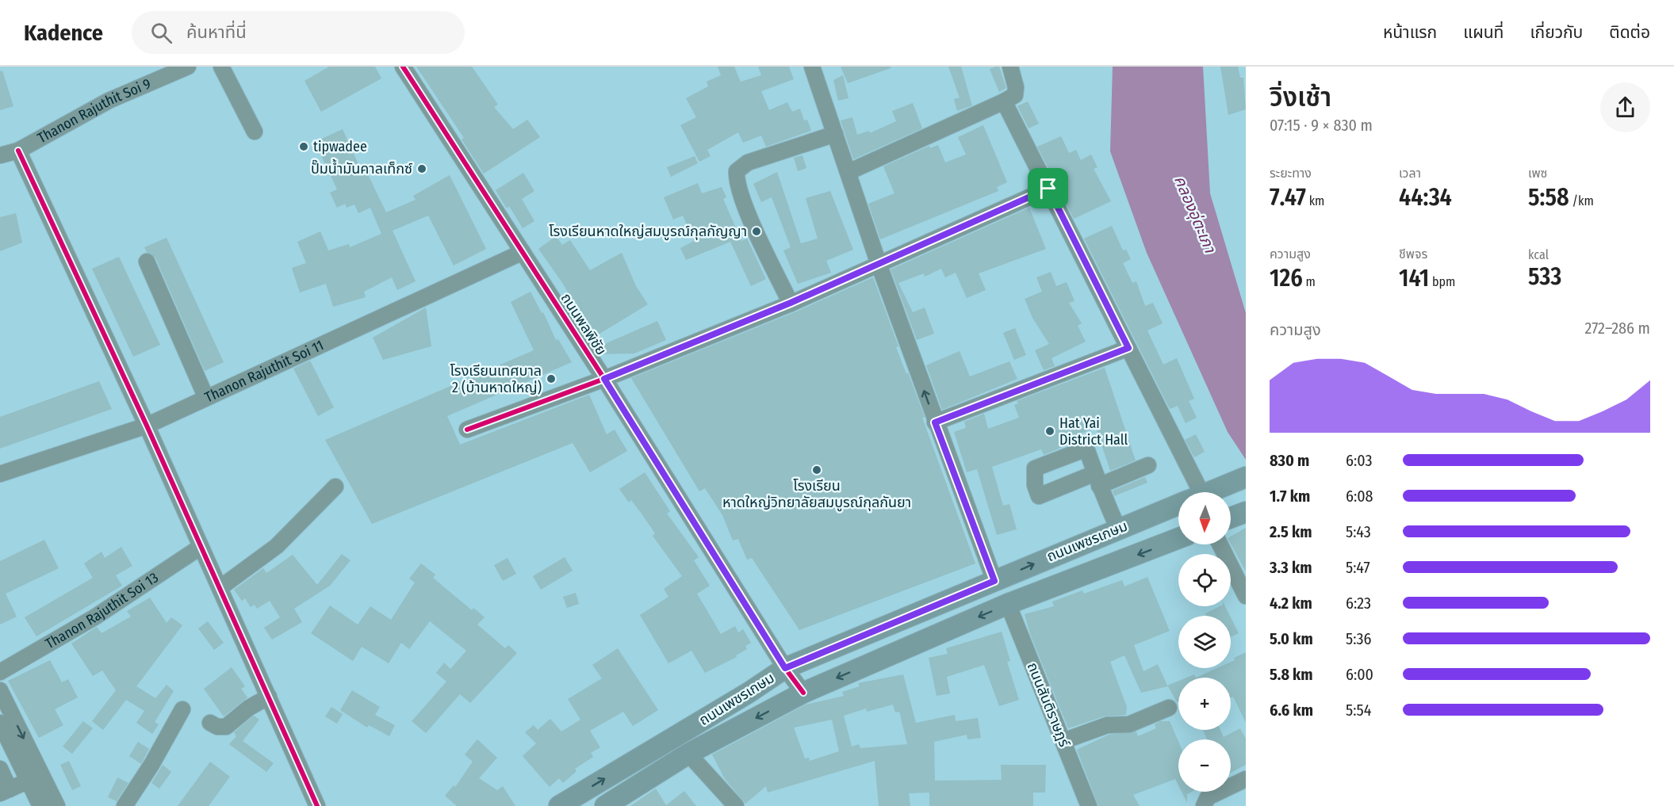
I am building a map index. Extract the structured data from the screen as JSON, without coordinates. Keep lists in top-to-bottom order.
{
  "streets": {
    "main road": ["ถนนเพชรเกษม"],
    "street": [
      "Thanon Rajuthit Soi 9",
      "ถนนพลพิชัย",
      "Thanon Rajuthit Soi 11",
      "Thanon Rajuthit Soi 13",
      "ถนนสันติราษฎร์"
    ]
  },
  "crossings": [
    ["ถนนพลพิชัย", "Thanon Rajuthit Soi 11"],
    ["ถนนพลพิชัย", "ถนนเพชรเกษม"],
    ["ถนนเพชรเกษม", "ถนนสันติราษฎร์"]
  ],
  "water": ["คลองอุ่ตะเภา"],
  "places": [
    "tipwadee",
    "ปั๊มน้ำมันคาลเท็กซ์",
    "โรงเรียนหาดใหญ่สมบูรณ์กุลกัญญา",
    "โรงเรียนเทศบาล 2 (บ้านหาดใหญ่)",
    "Hat Yai District Hall",
    "โรงเรียน หาดใหญ่วิทยาลัยสมบูรณ์กุลกันยา"
  ],
  "north": "bottom",
  "page": {
    "header": "Kadence",
    "search": "ค้นหาที่นี่",
    "nav": [
      "หน้าแรก",
      "แผนที่",
      "เกี่ยวกับ",
      "ติดต่อ"
    ],
    "heading": ["วิ่งเช้า", "07:15 · 9 × 830 m"],
    "stats": [
      ["ระยะทาง", "7.47 km"],
      ["เวลา", "44:34"],
      ["เพซ", "5:58 /km"],
      ["ความสูง", "126 m"],
      ["ชีพจร", "141 bpm"],
      ["kcal", "533"]
    ],
    "chart": ["ความสูง", "272–286 m"],
    "list": [
      {
        "name": "830 m",
        "note": "6:03"
      },
      {
        "name": "1.7 km",
        "note": "6:08"
      },
      {
        "name": "2.5 km",
        "note": "5:43"
      },
      {
        "name": "3.3 km",
        "note": "5:47"
      },
      {
        "name": "4.2 km",
        "note": "6:23"
      },
      {
        "name": "5.0 km",
        "note": "5:36"
      },
      {
        "name": "5.8 km",
        "note": "6:00"
      },
      {
        "name": "6.6 km",
        "note": "5:54"
      }
    ],
    "map_buttons": ["+", "−"]
  }
}
